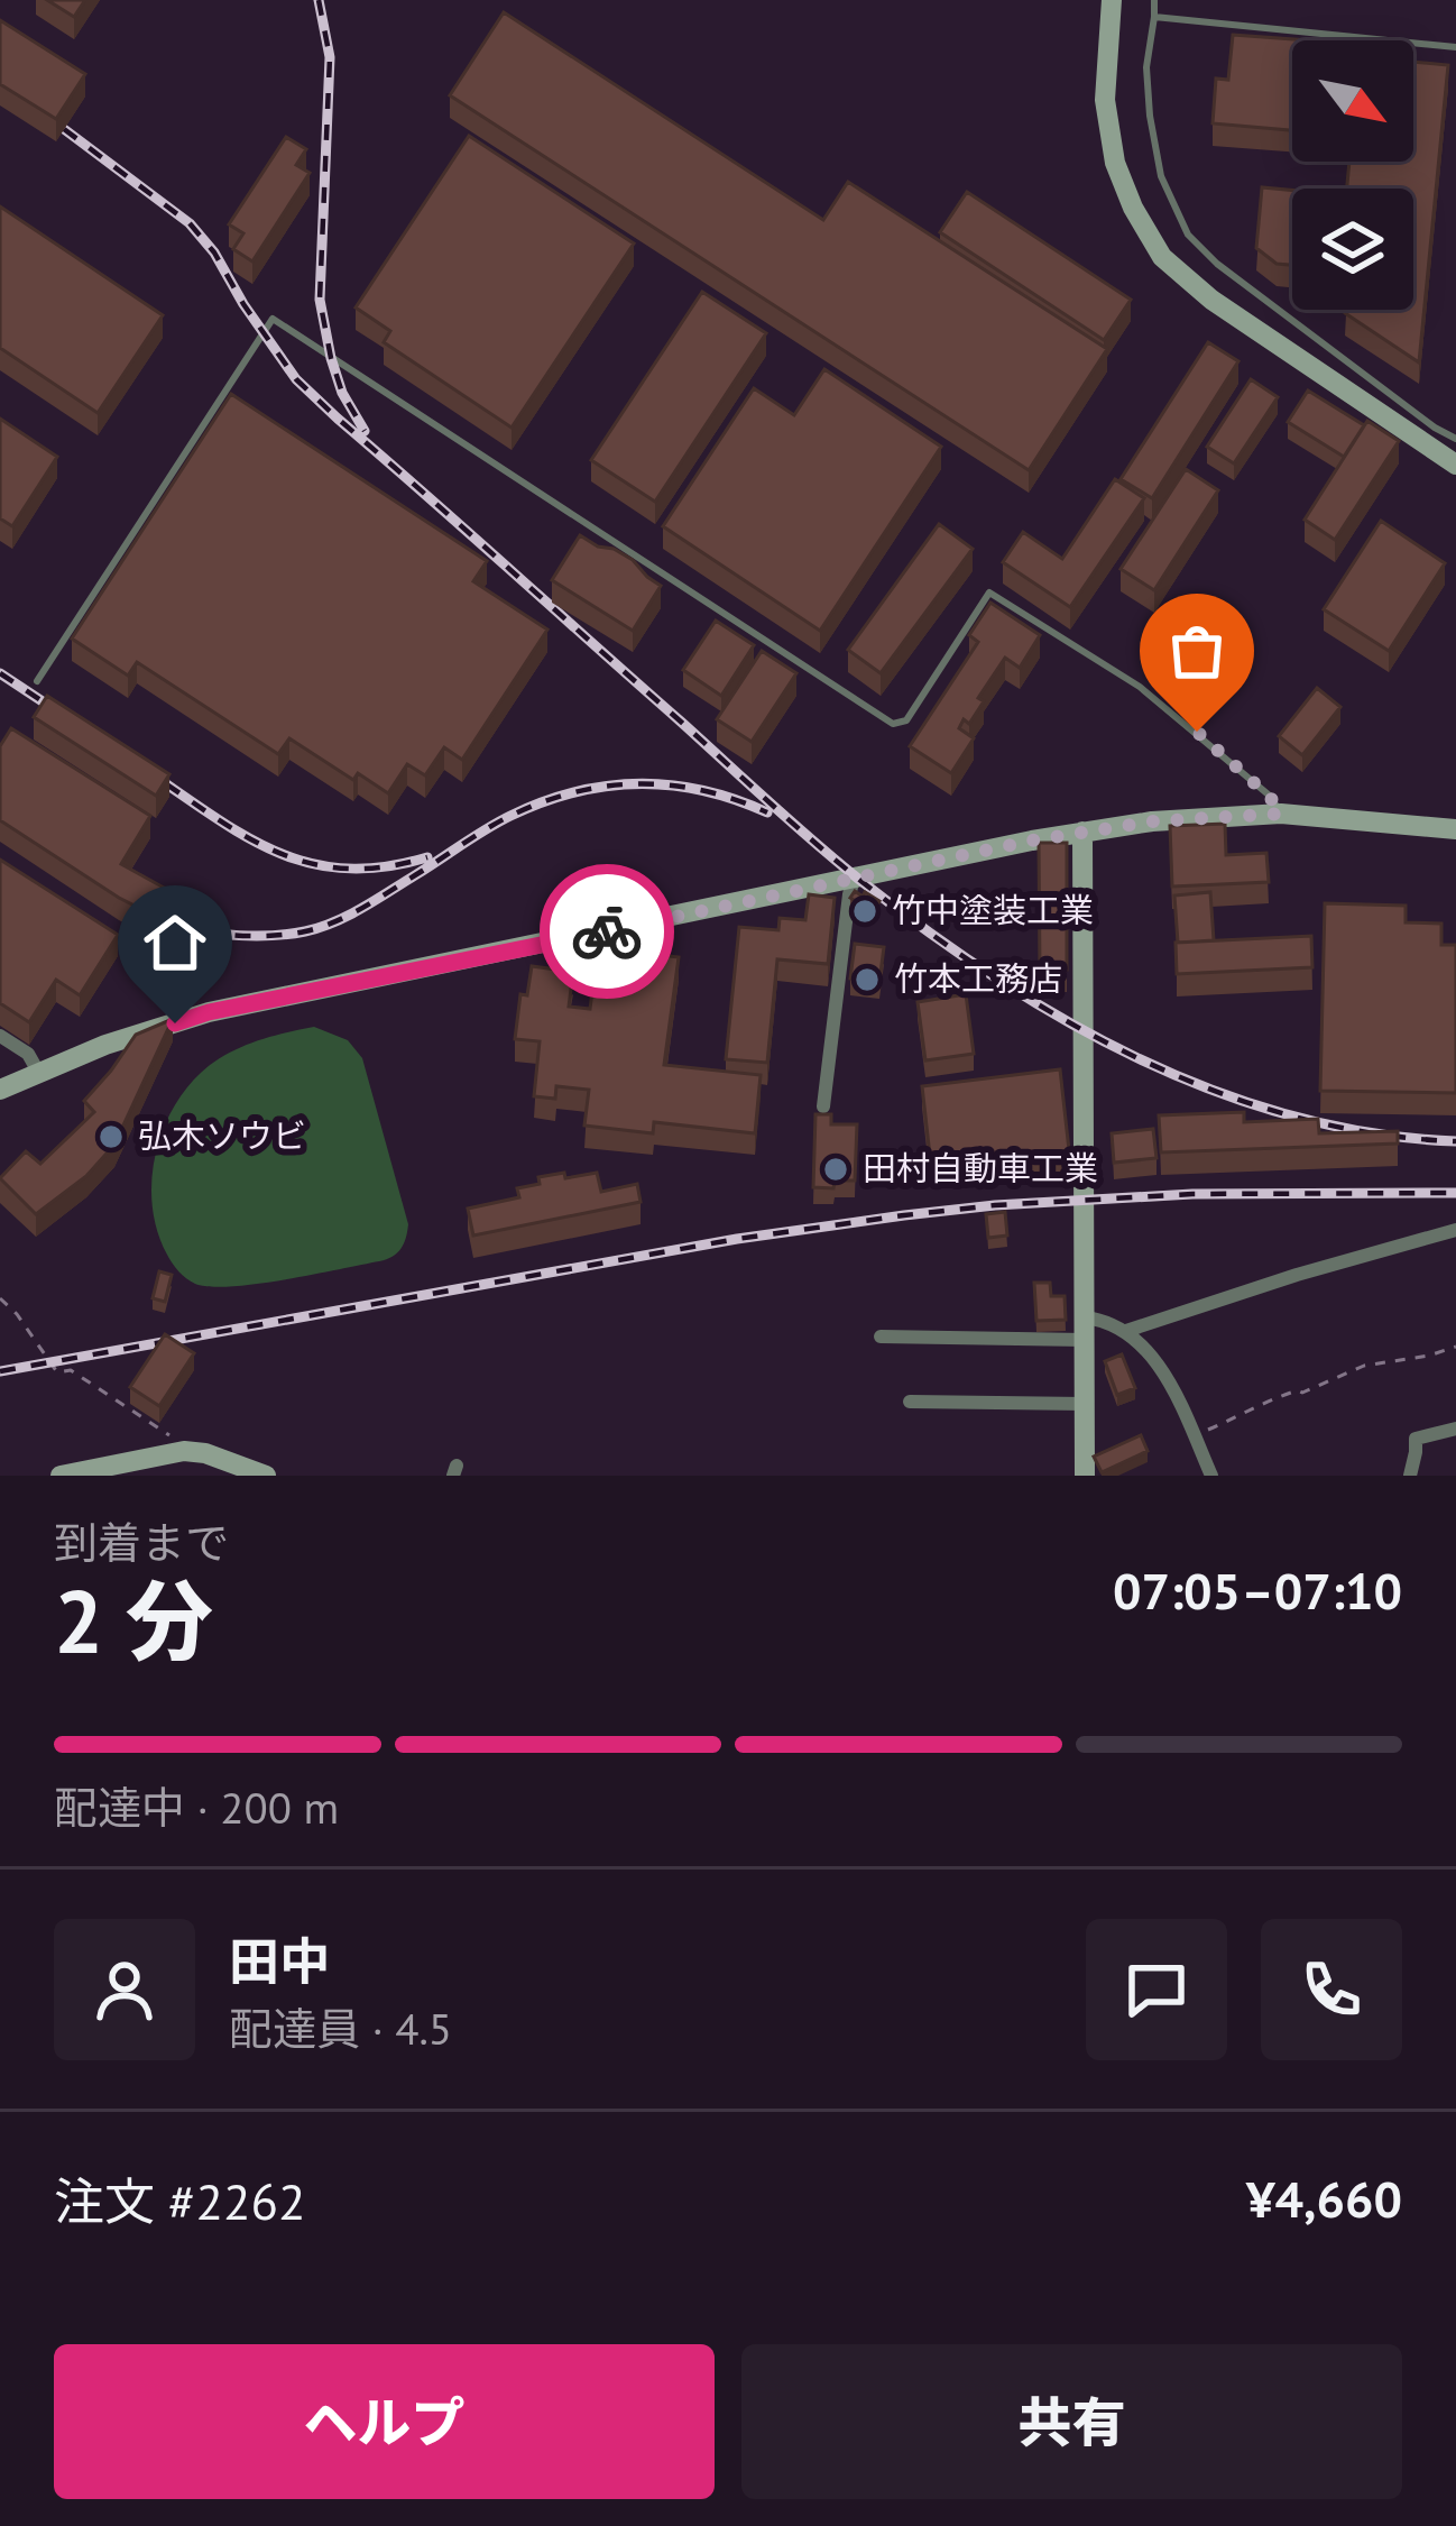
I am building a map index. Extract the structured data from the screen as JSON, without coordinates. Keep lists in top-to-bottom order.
{
  "places": [
    "竹中塗装工業",
    "竹本工務店",
    "弘木ソウビ",
    "田村自動車工業"
  ],
  "north": "bottom right",
  "page": {
    "heading": ["2 分", "到着まで", "07:05–07:10"],
    "panel": [
      "田中",
      "配達員 · 4.5",
      "注文 #2262",
      "¥4,660"
    ],
    "bar": "配達中 · 200 m",
    "buttons": ["ヘルプ", "共有"]
  }
}
